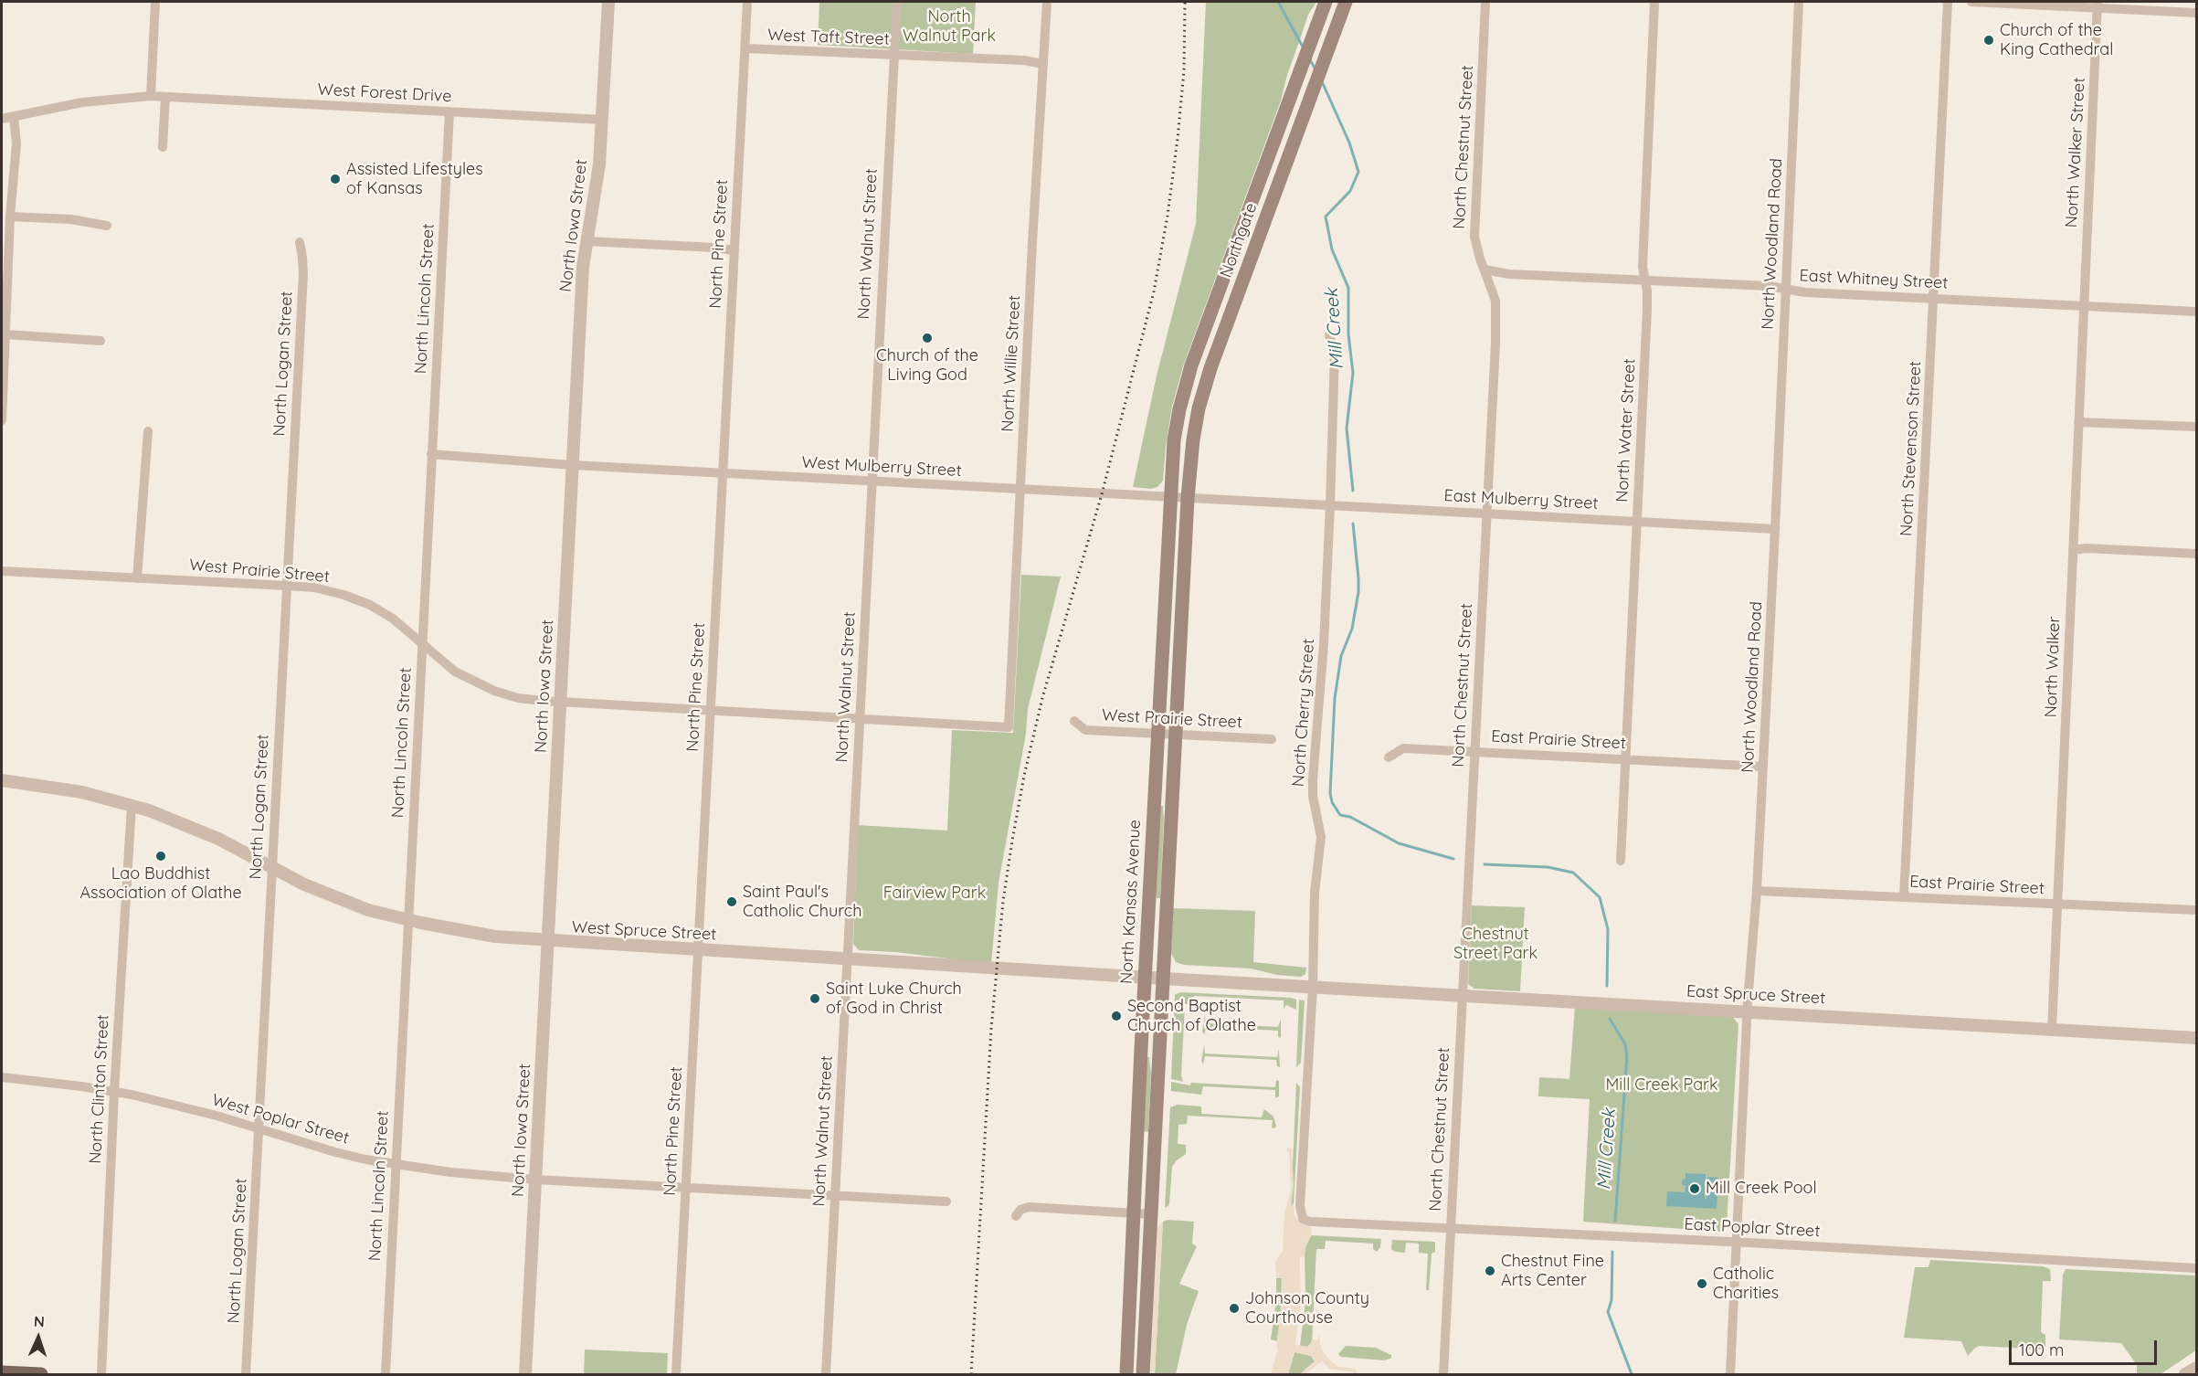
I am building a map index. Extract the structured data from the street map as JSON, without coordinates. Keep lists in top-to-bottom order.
{
  "streets": {
    "main road": ["Northgate", "North Kansas Avenue"],
    "street": [
      "West Taft Street",
      "West Forest Drive",
      "North Chestnut Street",
      "North Walker Street",
      "North Iowa Street",
      "North Pine Street",
      "North Walnut Street",
      "North Woodland Road",
      "East Whitney Street",
      "North Lincoln Street",
      "North Logan Street",
      "North Willie Street",
      "North Water Street",
      "North Stevenson Street",
      "West Mulberry Street",
      "East Mulberry Street",
      "West Prairie Street",
      "North Walker",
      "North Cherry Street",
      "East Prairie Street",
      "West Spruce Street",
      "East Spruce Street",
      "North Clinton Street",
      "West Poplar Street",
      "East Poplar Street"
    ]
  },
  "crossings": [
    ["West Taft Street", "North Pine Street"],
    ["West Taft Street", "North Walnut Street"],
    ["West Taft Street", "North Willie Street"],
    ["West Forest Drive", "North Iowa Street"],
    ["West Forest Drive", "North Lincoln Street"],
    ["North Chestnut Street", "East Whitney Street"],
    ["North Chestnut Street", "East Mulberry Street"],
    ["North Chestnut Street", "East Prairie Street"],
    ["North Chestnut Street", "East Spruce Street"],
    ["North Chestnut Street", "East Poplar Street"],
    ["North Walker Street", "East Whitney Street"],
    ["North Walker Street", "North Walker"],
    ["North Iowa Street", "West Mulberry Street"],
    ["North Iowa Street", "West Prairie Street"],
    ["North Iowa Street", "West Spruce Street"],
    ["North Iowa Street", "West Poplar Street"],
    ["Northgate", "West Mulberry Street"],
    ["Northgate", "North Kansas Avenue"],
    ["North Pine Street", "West Mulberry Street"],
    ["North Pine Street", "West Prairie Street"],
    ["North Pine Street", "West Spruce Street"],
    ["North Pine Street", "West Poplar Street"],
    ["North Walnut Street", "West Mulberry Street"],
    ["North Walnut Street", "West Prairie Street"],
    ["North Walnut Street", "West Spruce Street"],
    ["North Walnut Street", "West Poplar Street"],
    ["North Woodland Road", "East Whitney Street"],
    ["North Woodland Road", "East Mulberry Street"],
    ["North Woodland Road", "East Prairie Street"],
    ["North Woodland Road", "East Spruce Street"],
    ["North Woodland Road", "East Poplar Street"],
    ["East Whitney Street", "North Water Street"],
    ["East Whitney Street", "North Stevenson Street"],
    ["East Whitney Street", "North Walker"],
    ["North Lincoln Street", "West Mulberry Street"],
    ["North Lincoln Street", "West Prairie Street"],
    ["North Lincoln Street", "West Spruce Street"],
    ["North Lincoln Street", "West Poplar Street"],
    ["North Logan Street", "West Prairie Street"],
    ["North Logan Street", "West Spruce Street"],
    ["North Logan Street", "West Poplar Street"],
    ["North Willie Street", "West Mulberry Street"],
    ["North Willie Street", "West Prairie Street"],
    ["North Water Street", "East Mulberry Street"],
    ["North Water Street", "East Prairie Street"],
    ["North Stevenson Street", "East Prairie Street"],
    ["West Mulberry Street", "East Mulberry Street"],
    ["West Mulberry Street", "North Cherry Street"],
    ["West Mulberry Street", "North Kansas Avenue"],
    ["East Mulberry Street", "North Cherry Street"],
    ["West Prairie Street", "North Kansas Avenue"],
    ["North Walker", "East Prairie Street"],
    ["North Walker", "East Spruce Street"],
    ["North Cherry Street", "West Spruce Street"],
    ["North Cherry Street", "East Spruce Street"],
    ["North Cherry Street", "East Poplar Street"],
    ["North Kansas Avenue", "West Spruce Street"],
    ["West Spruce Street", "East Spruce Street"],
    ["West Spruce Street", "North Clinton Street"],
    ["North Clinton Street", "West Poplar Street"]
  ],
  "water": ["Mill Creek"],
  "parks": [
    "North Walnut Park",
    "Fairview Park",
    "Chestnut Street Park",
    "Mill Creek Park"
  ],
  "places": [
    "Church of the King Cathedral",
    "Assisted Lifestyles of Kansas",
    "Church of the Living God",
    "Lao Buddhist Association of Olathe",
    "Saint Paul's Catholic Church",
    "Saint Luke Church of God in Christ",
    "Second Baptist Church of Olathe",
    "Mill Creek Pool",
    "Chestnut Fine Arts Center",
    "Catholic Charities",
    "Johnson County Courthouse"
  ],
  "scale_bar": "100 m",
  "north": "top"
}
